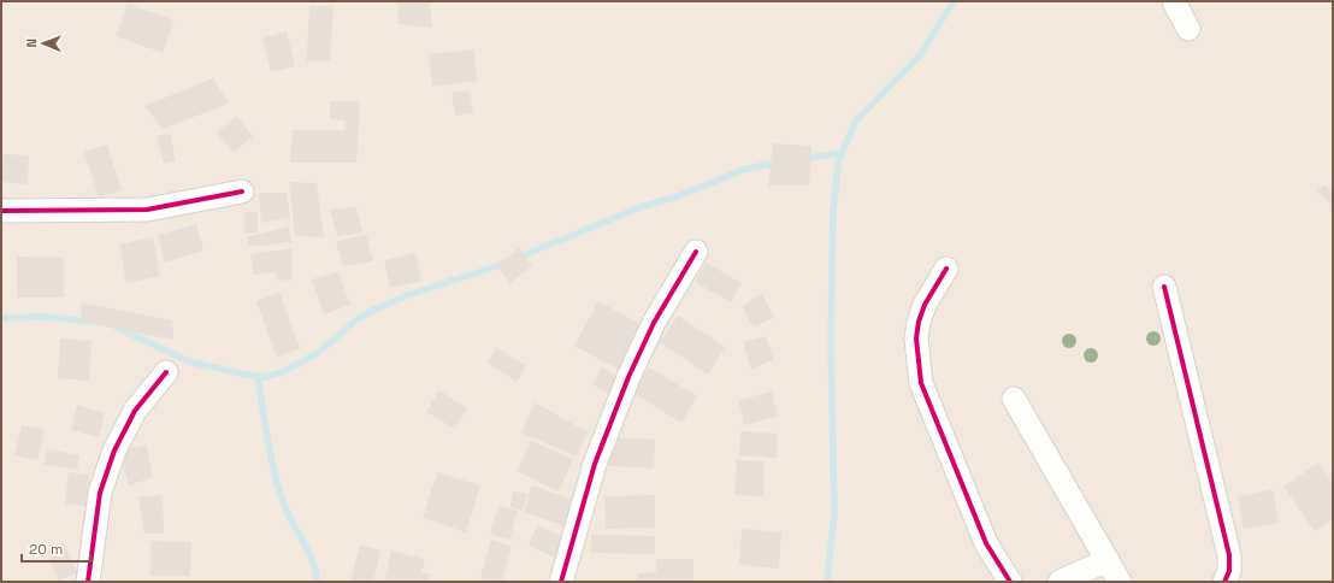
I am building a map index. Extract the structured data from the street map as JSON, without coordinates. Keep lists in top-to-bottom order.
{
  "scale_bar": "20 m",
  "north": "left"
}
